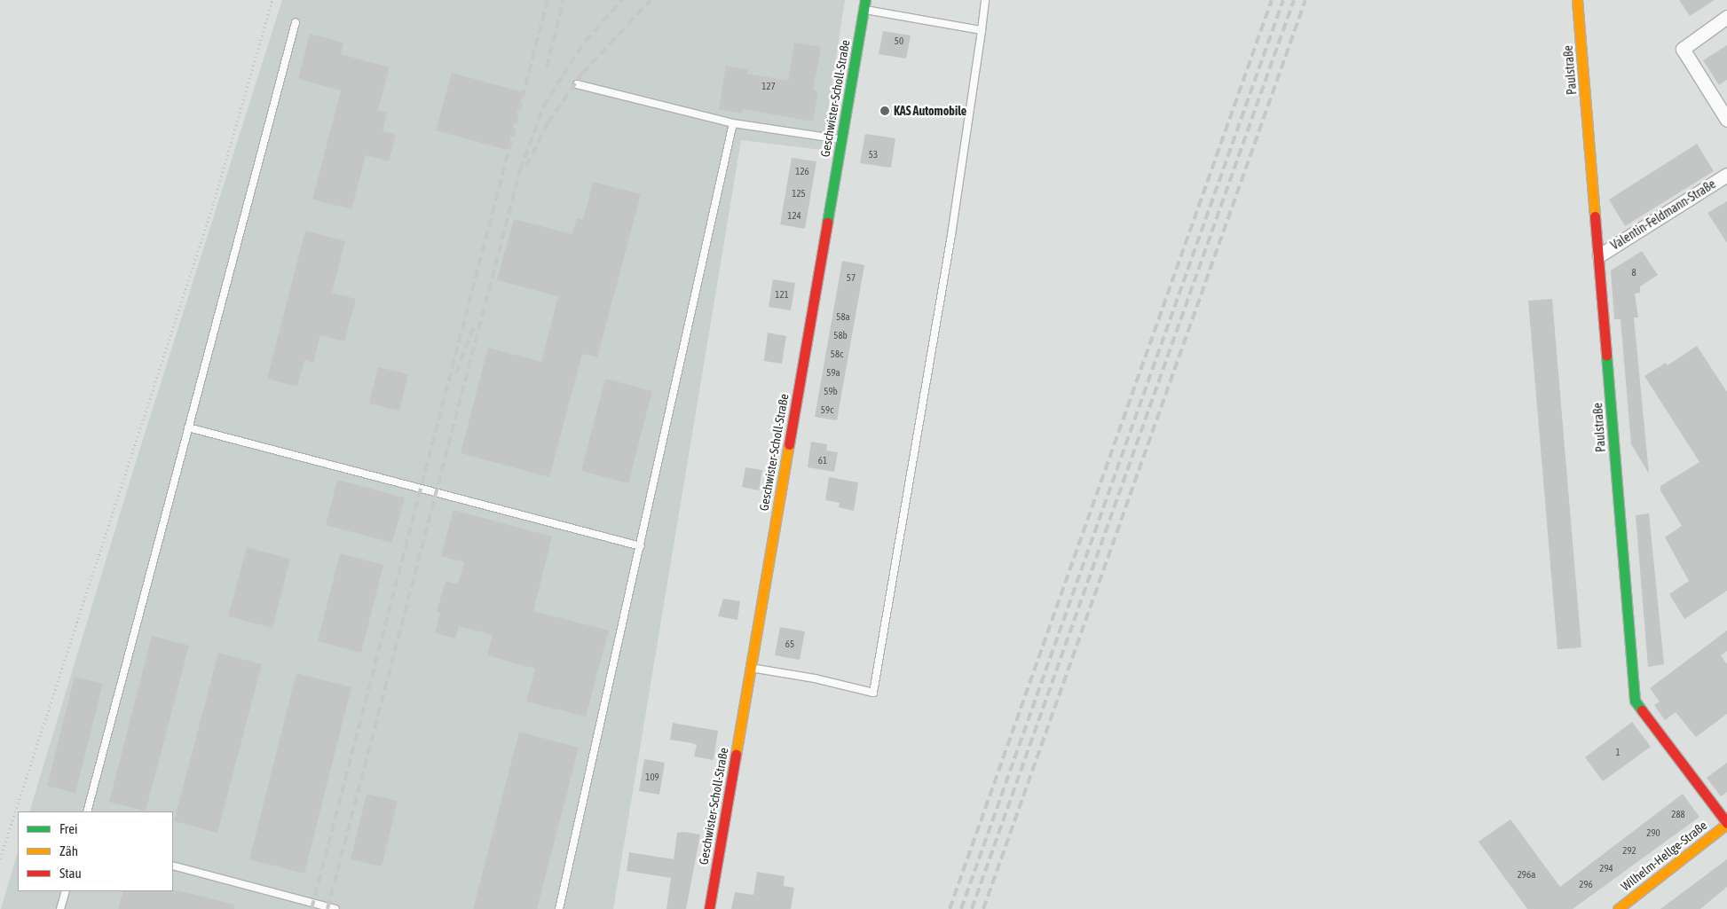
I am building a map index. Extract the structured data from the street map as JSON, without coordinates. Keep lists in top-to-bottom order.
{
  "streets": {
    "street": [
      "Paulstraße",
      "Geschwister-Scholl-Straße",
      "Valentin-Feldmann-Straße",
      "Wilhelm-Hellge-Straße"
    ]
  },
  "crossings": [
    ["Paulstraße", "Valentin-Feldmann-Straße"],
    ["Paulstraße", "Wilhelm-Hellge-Straße"]
  ],
  "places": ["KAS Automobile"],
  "house_numbers": [
    "50",
    "127",
    "53",
    "126",
    "125",
    "124",
    "8",
    "57",
    "121",
    "58a",
    "58b",
    "58c",
    "59a",
    "59b",
    "59c",
    "61",
    "65",
    "1",
    "109",
    "288",
    "290",
    "292",
    "294",
    "296a",
    "296"
  ],
  "legend": ["Frei", "Zäh", "Stau"]
}
